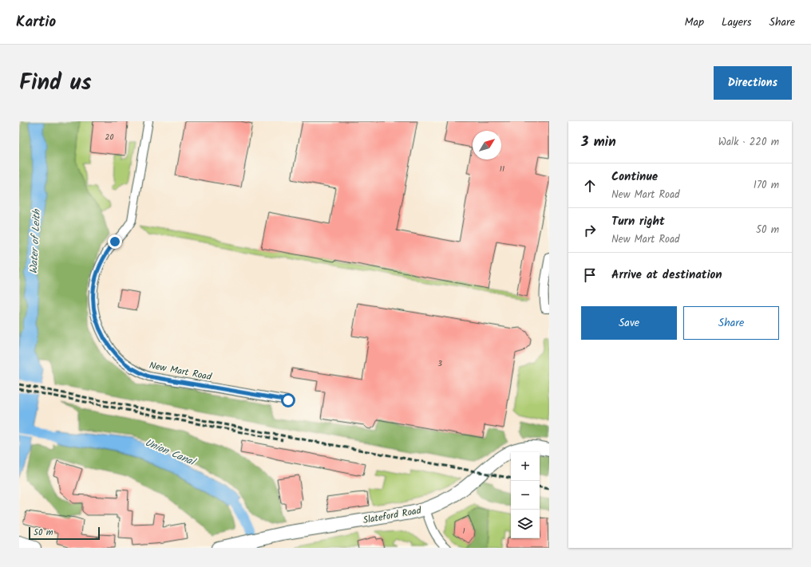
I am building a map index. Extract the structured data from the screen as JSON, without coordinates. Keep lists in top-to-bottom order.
{
  "streets": {
    "main road": ["Slateford Road"],
    "street": ["New Mart Road"]
  },
  "water": ["Water of Leith", "Union Canal"],
  "house_numbers": [
    "20",
    "11",
    "3",
    "1"
  ],
  "scale_bar": "50 m",
  "north": "top right",
  "page": {
    "header": "Kartio",
    "nav": ["Map", "Layers", "Share"],
    "title": "Find us",
    "buttons": [
      "Directions",
      ["Save", "Share"]
    ],
    "heading": ["3 min", "Walk · 220 m"],
    "list": [
      ["Continue", "New Mart Road", "170 m"],
      ["Turn right", "New Mart Road", "50 m"],
      "Arrive at destination"
    ],
    "map_buttons": ["+", "−"],
    "scale": "50 m"
  }
}
